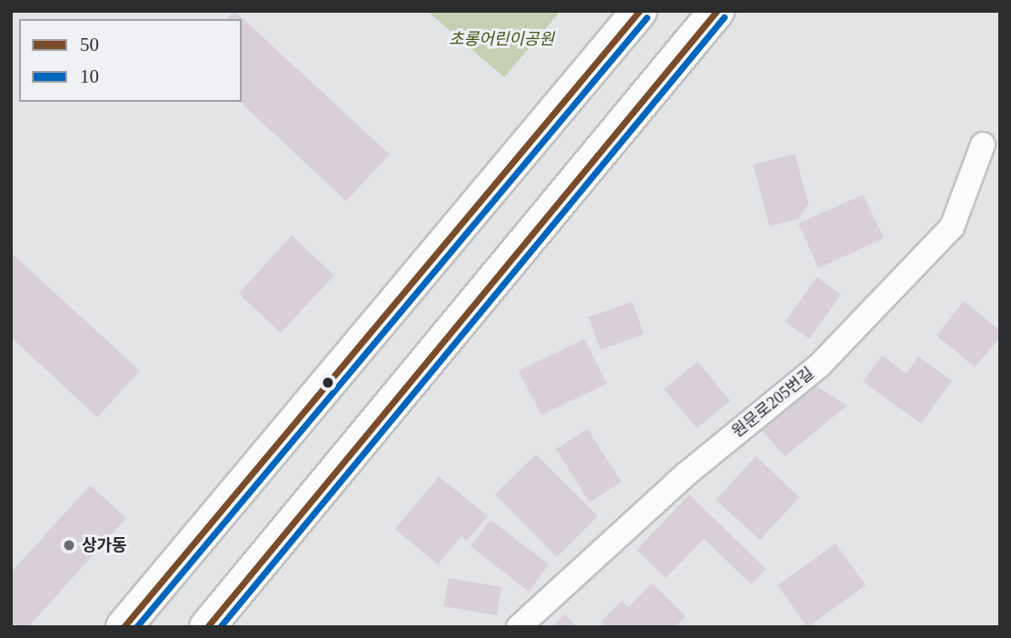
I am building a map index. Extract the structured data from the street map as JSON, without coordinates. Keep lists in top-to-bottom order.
{
  "streets": {
    "lane": ["원문로205번길"]
  },
  "parks": ["초롱어린이공원"],
  "places": ["상가동"],
  "lines": ["transit line 50", "transit line 10"],
  "legend": ["50", "10"]
}
